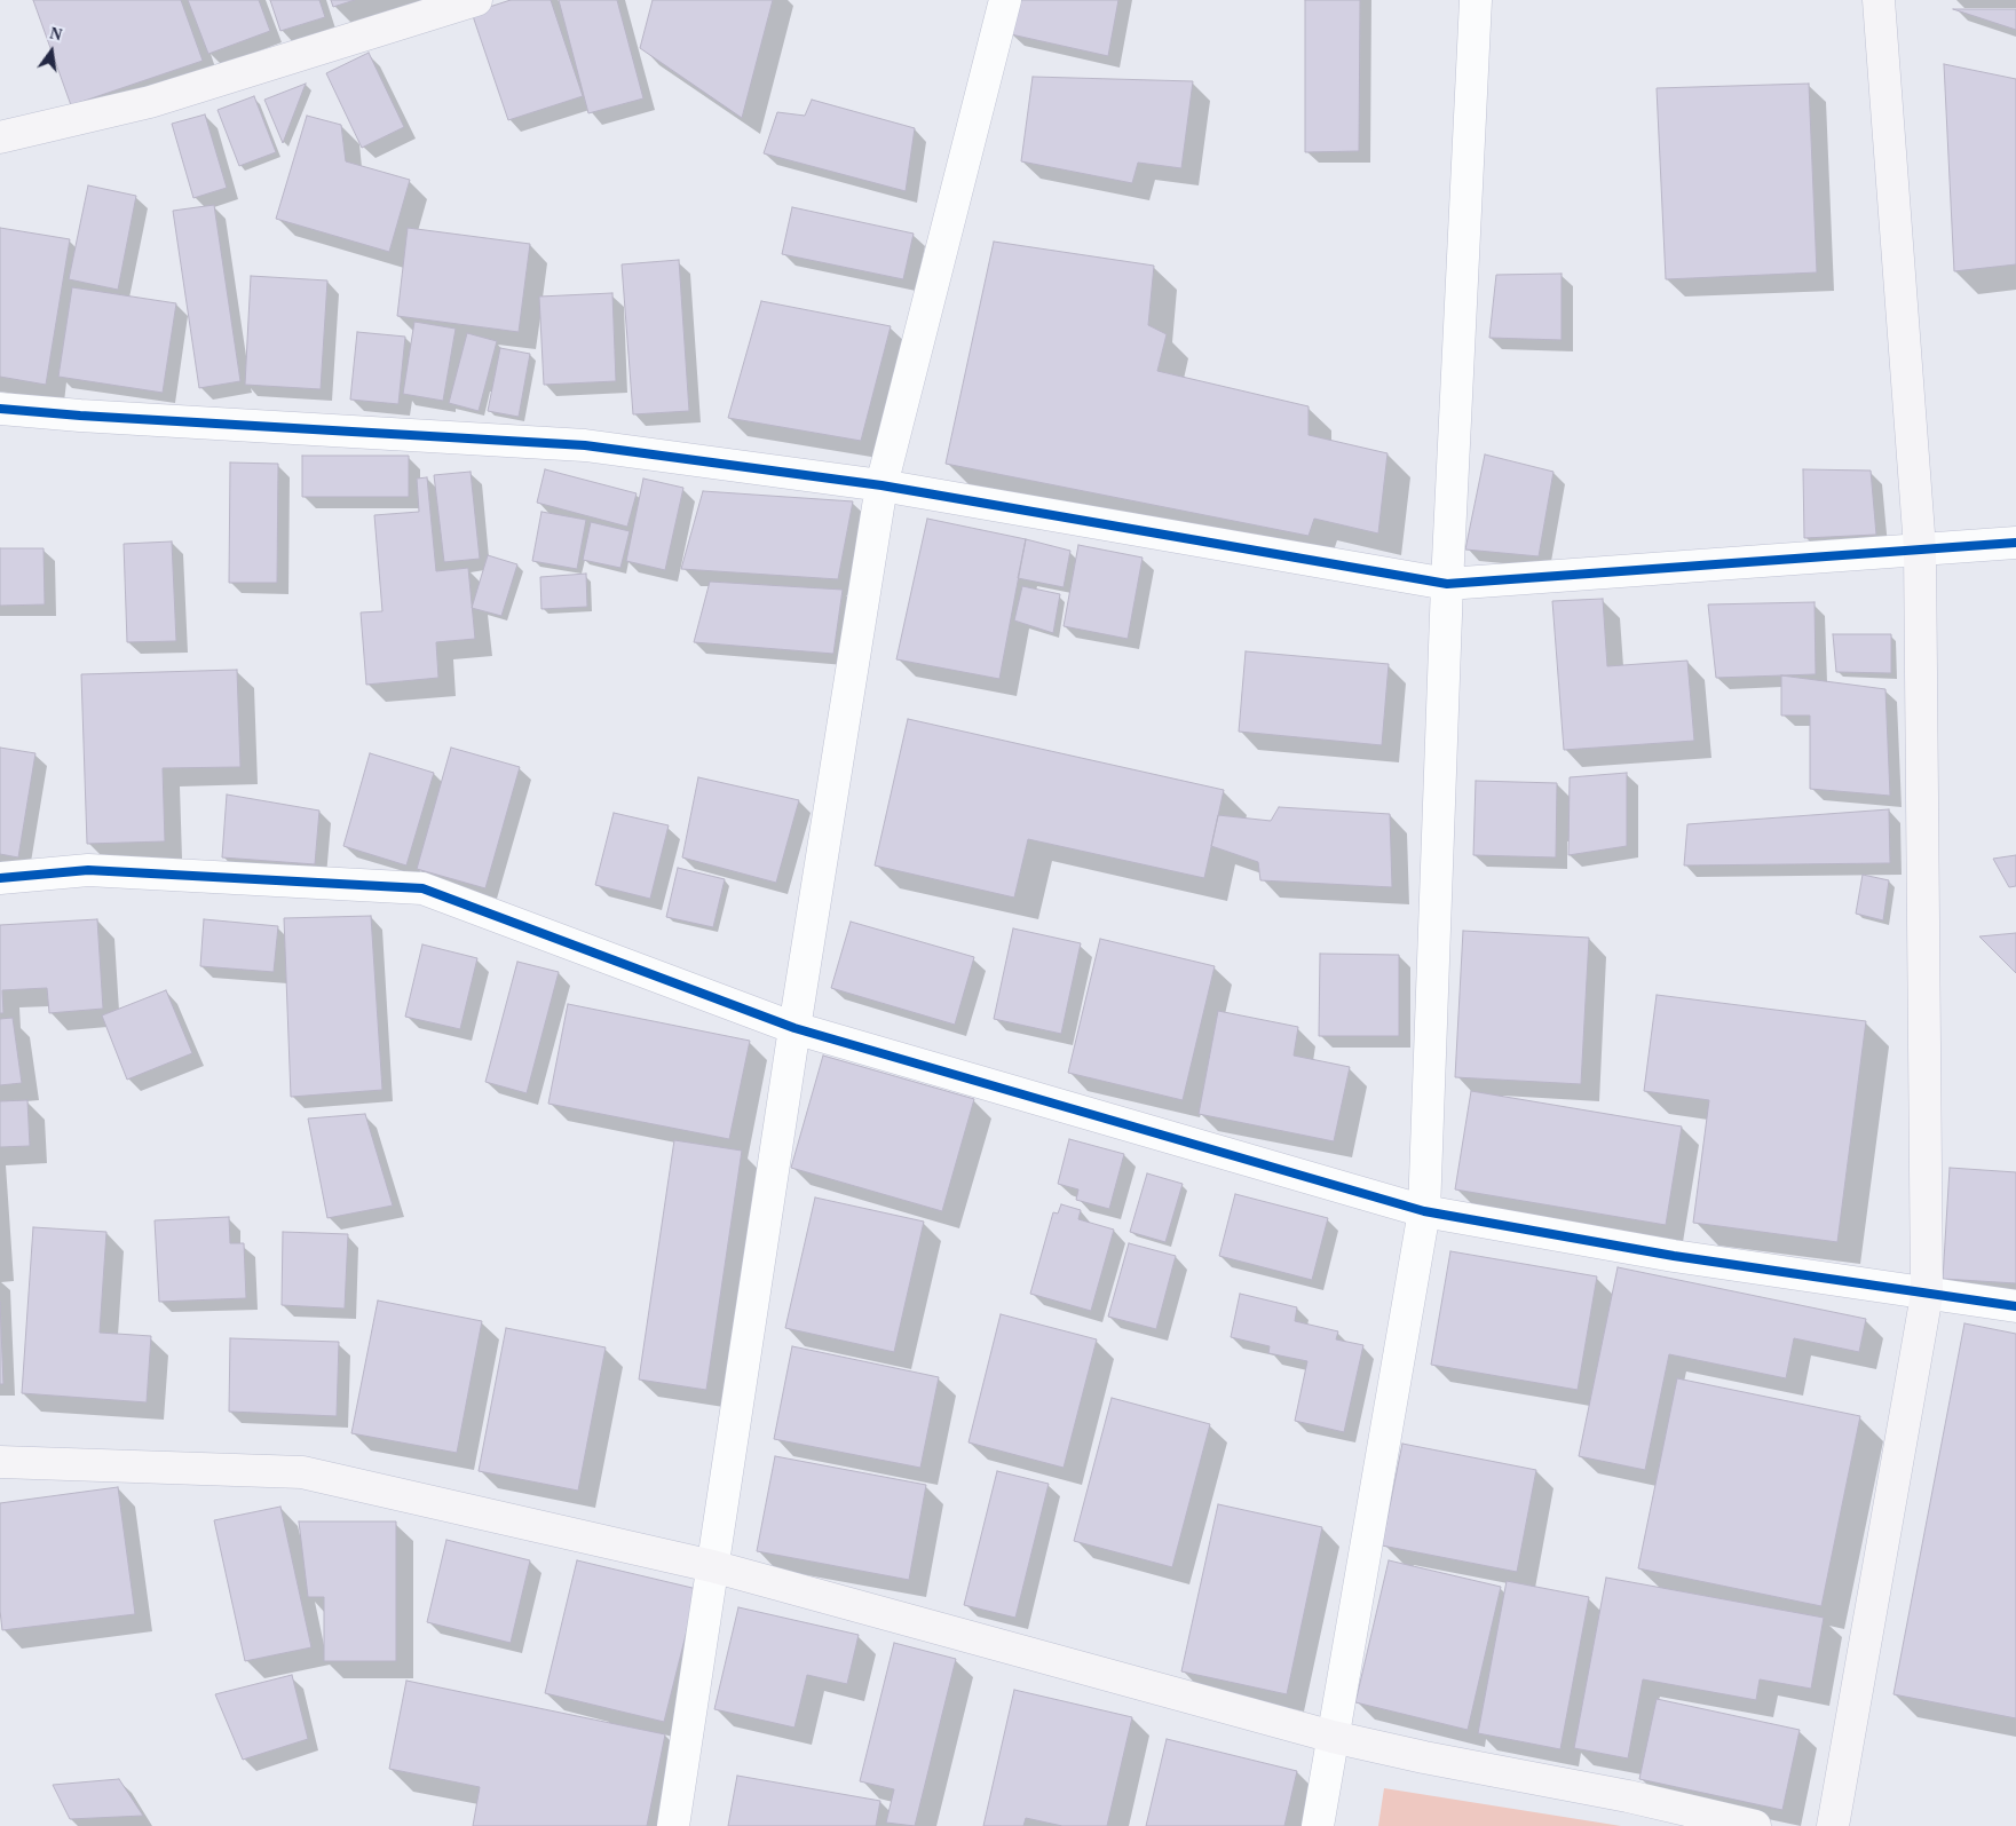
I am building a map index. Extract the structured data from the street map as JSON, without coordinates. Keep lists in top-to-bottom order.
{
  "north": "top"
}
